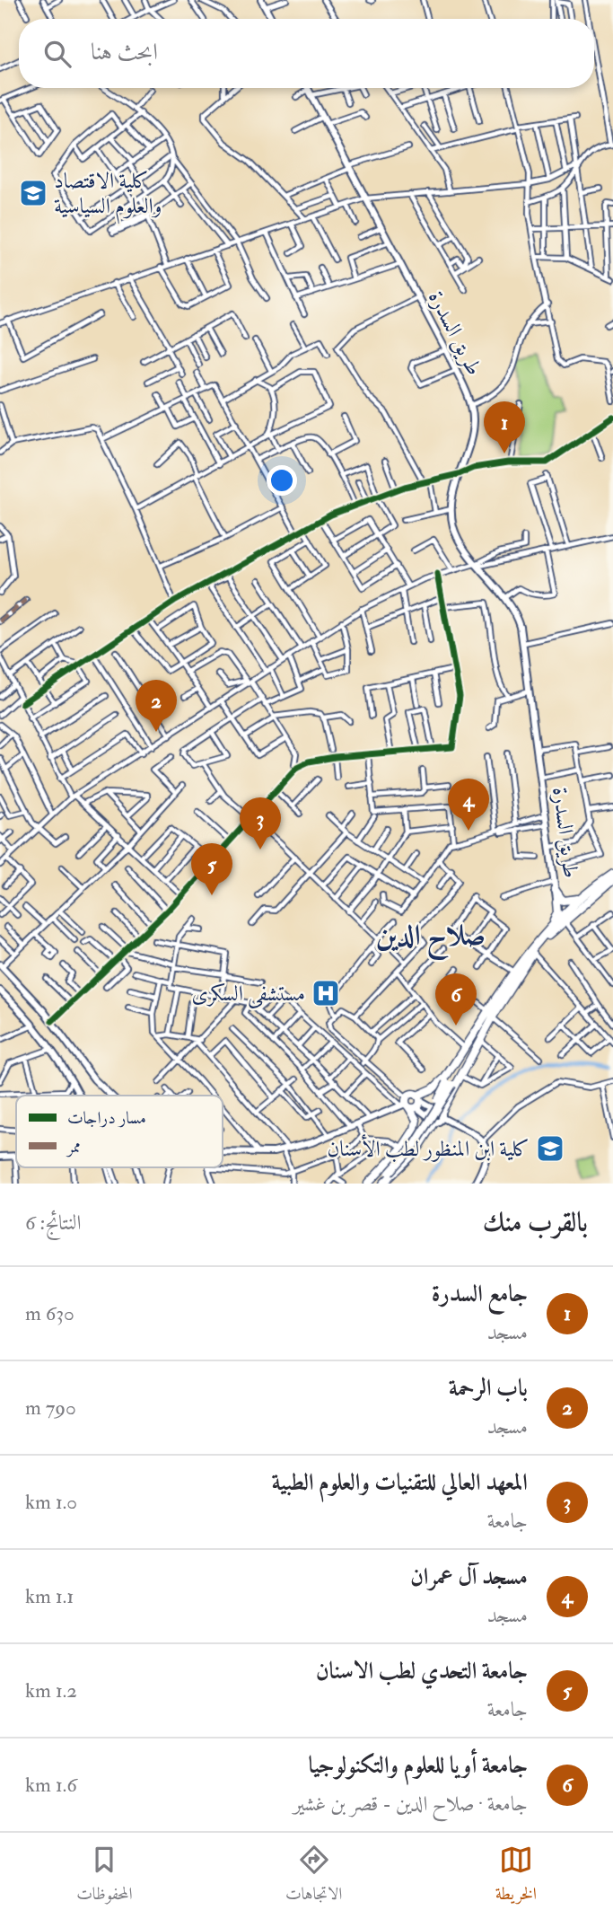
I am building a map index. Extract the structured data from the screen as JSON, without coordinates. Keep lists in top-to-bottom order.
{
  "streets": {
    "main road": ["طريق السدرة"]
  },
  "districts": ["صلاح الدين"],
  "places": {
    "school or university": ["كلية الاقتصاد والعلوم السياسية", "كلية ابن المنظور لطب الأسنان"],
    "hospital": ["مستشفى السكرى"]
  },
  "legend": ["مسار دراجات", "ممر"],
  "page": {
    "search": "ابحث هنا",
    "pins": [
      "1",
      "2",
      "4",
      "3",
      "5",
      "6"
    ],
    "heading": ["بالقرب منك", "النتائج: 6"],
    "list": [
      {
        "mark": "1",
        "name": "جامع السدرة",
        "note": "مسجد",
        "value": "630 m"
      },
      {
        "mark": "2",
        "name": "باب الرحمة",
        "note": "مسجد",
        "value": "790 m"
      },
      {
        "mark": "3",
        "name": "المعهد العالي للتقنيات والعلوم الطبية",
        "note": "جامعة",
        "value": "1.0 km"
      },
      {
        "mark": "4",
        "name": "مسجد آل عمران",
        "note": "مسجد",
        "value": "1.1 km"
      },
      {
        "mark": "5",
        "name": "جامعة التحدي لطب الاسنان",
        "note": "جامعة",
        "value": "1.2 km"
      },
      {
        "mark": "6",
        "name": "جامعة أويا للعلوم والتكنولوجيا",
        "note": "جامعة · صلاح الدين - قصر بن غشير",
        "value": "1.6 km"
      }
    ],
    "nav": ["الخريطة", "الاتجاهات", "المحفوظات"]
  }
}
